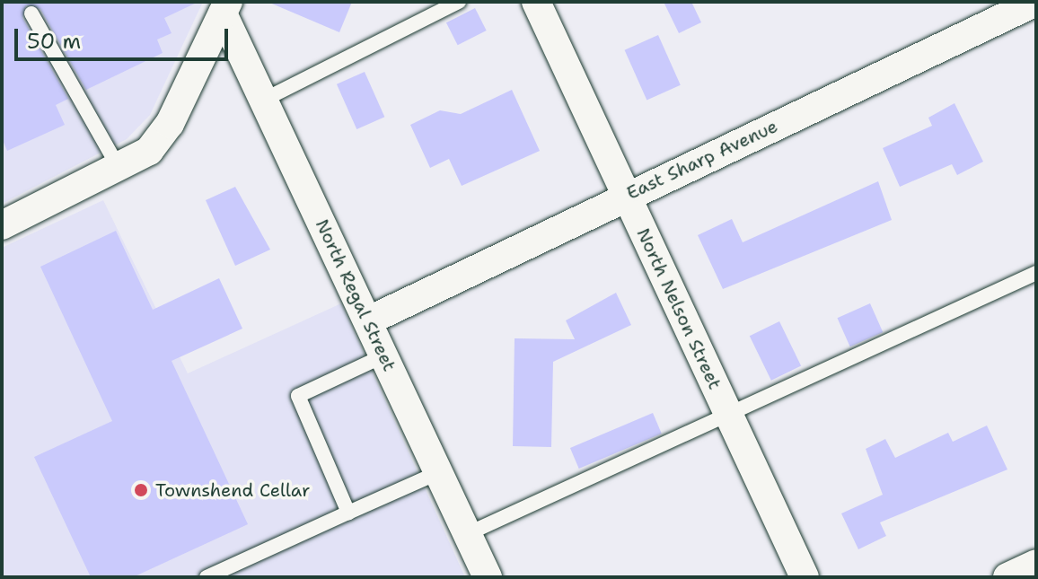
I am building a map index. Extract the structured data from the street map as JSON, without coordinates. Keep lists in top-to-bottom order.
{
  "streets": {
    "street": ["East Sharp Avenue", "North Regal Street", "North Nelson Street"]
  },
  "crossings": [
    ["East Sharp Avenue", "North Regal Street"],
    ["East Sharp Avenue", "North Nelson Street"]
  ],
  "places": ["Townshend Cellar"],
  "scale_bar": "50 m"
}
